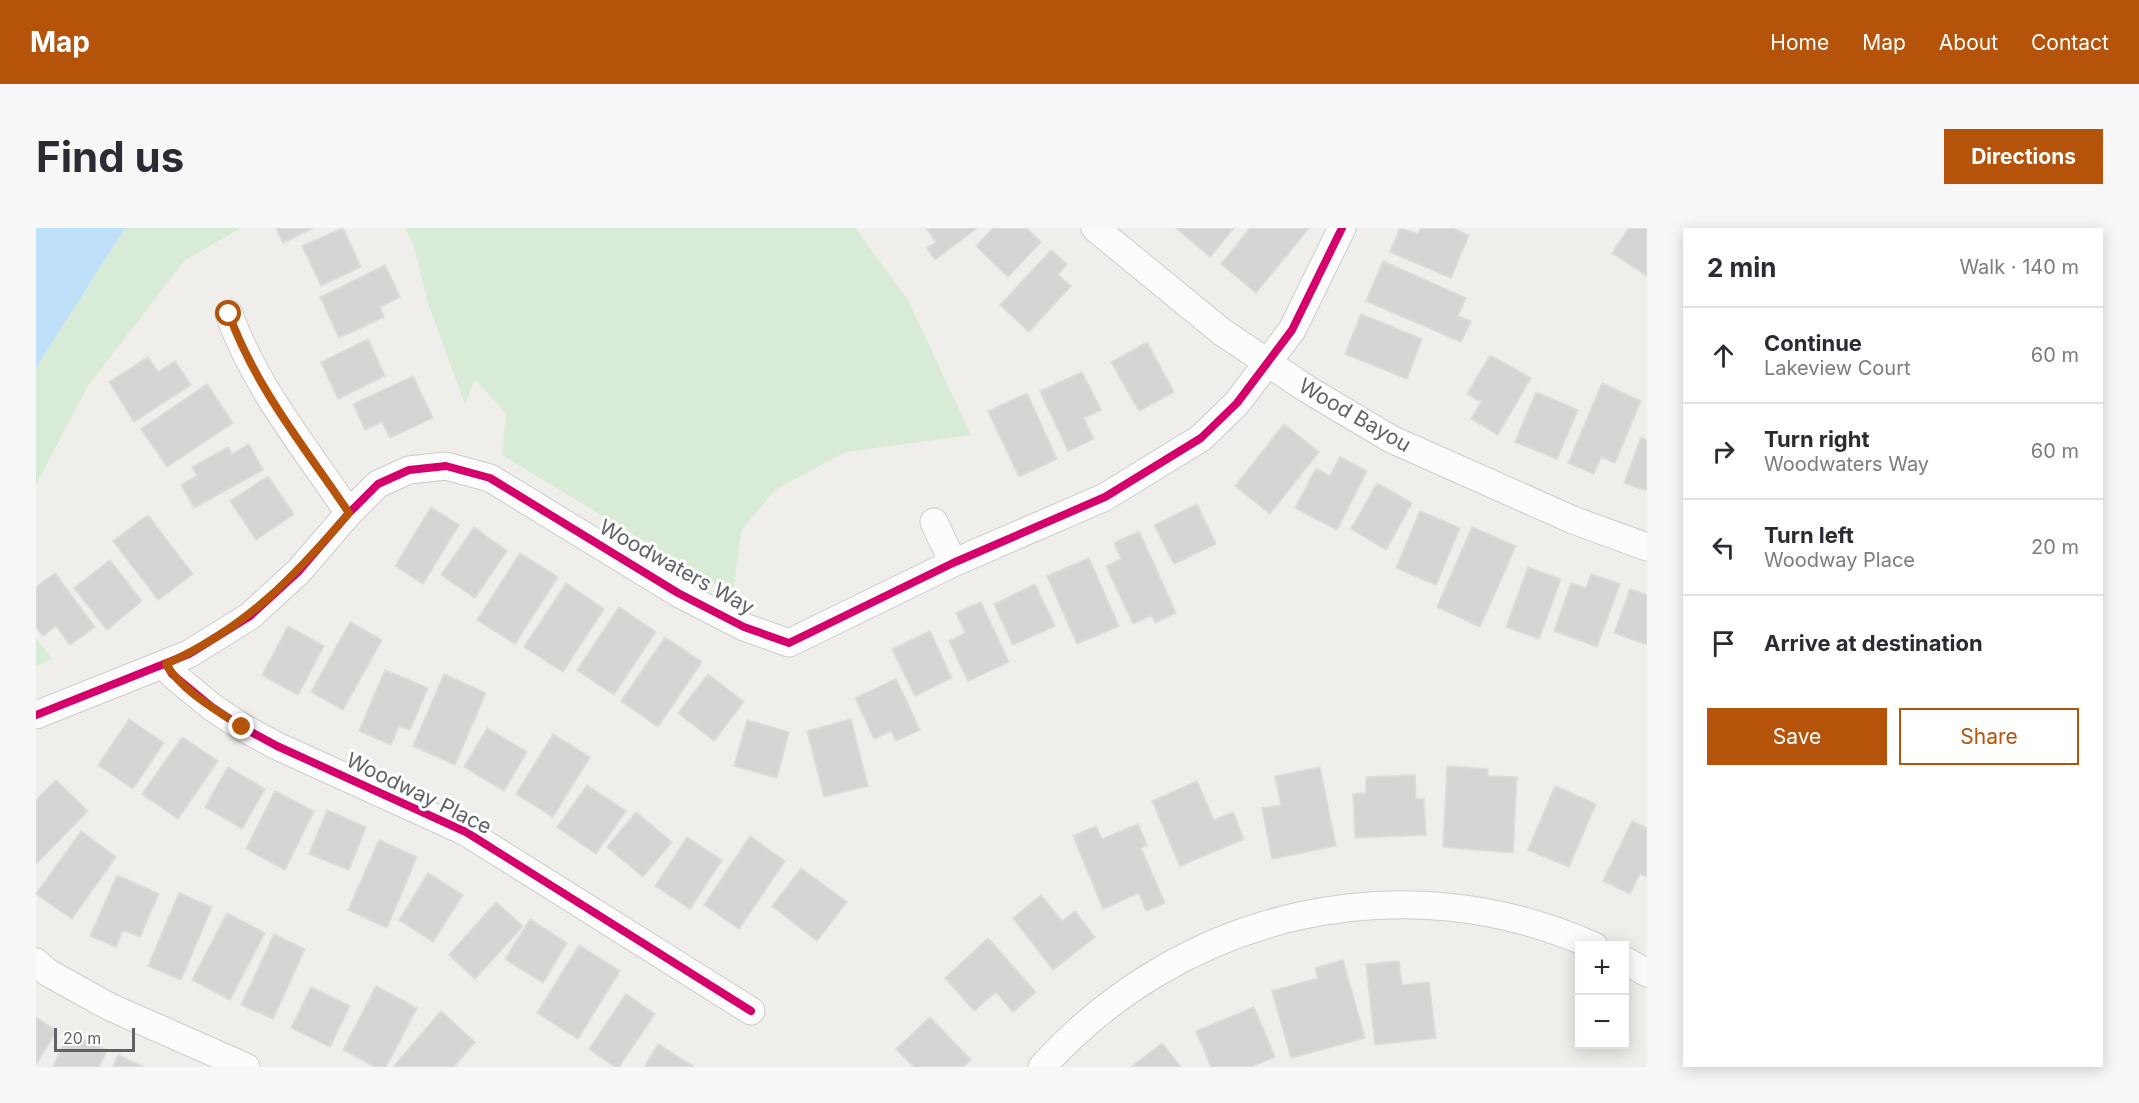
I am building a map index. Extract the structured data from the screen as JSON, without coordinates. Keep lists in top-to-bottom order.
{
  "streets": {
    "street": ["Wood Bayou", "Woodwaters Way", "Woodway Place"]
  },
  "crossings": [
    ["Wood Bayou", "Woodwaters Way"],
    ["Woodwaters Way", "Woodway Place"]
  ],
  "scale_bar": "20 m",
  "page": {
    "header": "Map",
    "nav": [
      "Home",
      "Map",
      "About",
      "Contact"
    ],
    "buttons": [
      "Directions",
      ["Save", "Share"]
    ],
    "title": "Find us",
    "heading": ["2 min", "Walk · 140 m"],
    "list": [
      ["Continue", "Lakeview Court", "60 m"],
      ["Turn right", "Woodwaters Way", "60 m"],
      ["Turn left", "Woodway Place", "20 m"],
      "Arrive at destination"
    ],
    "map_buttons": ["+", "−"],
    "scale": "20 m"
  }
}
